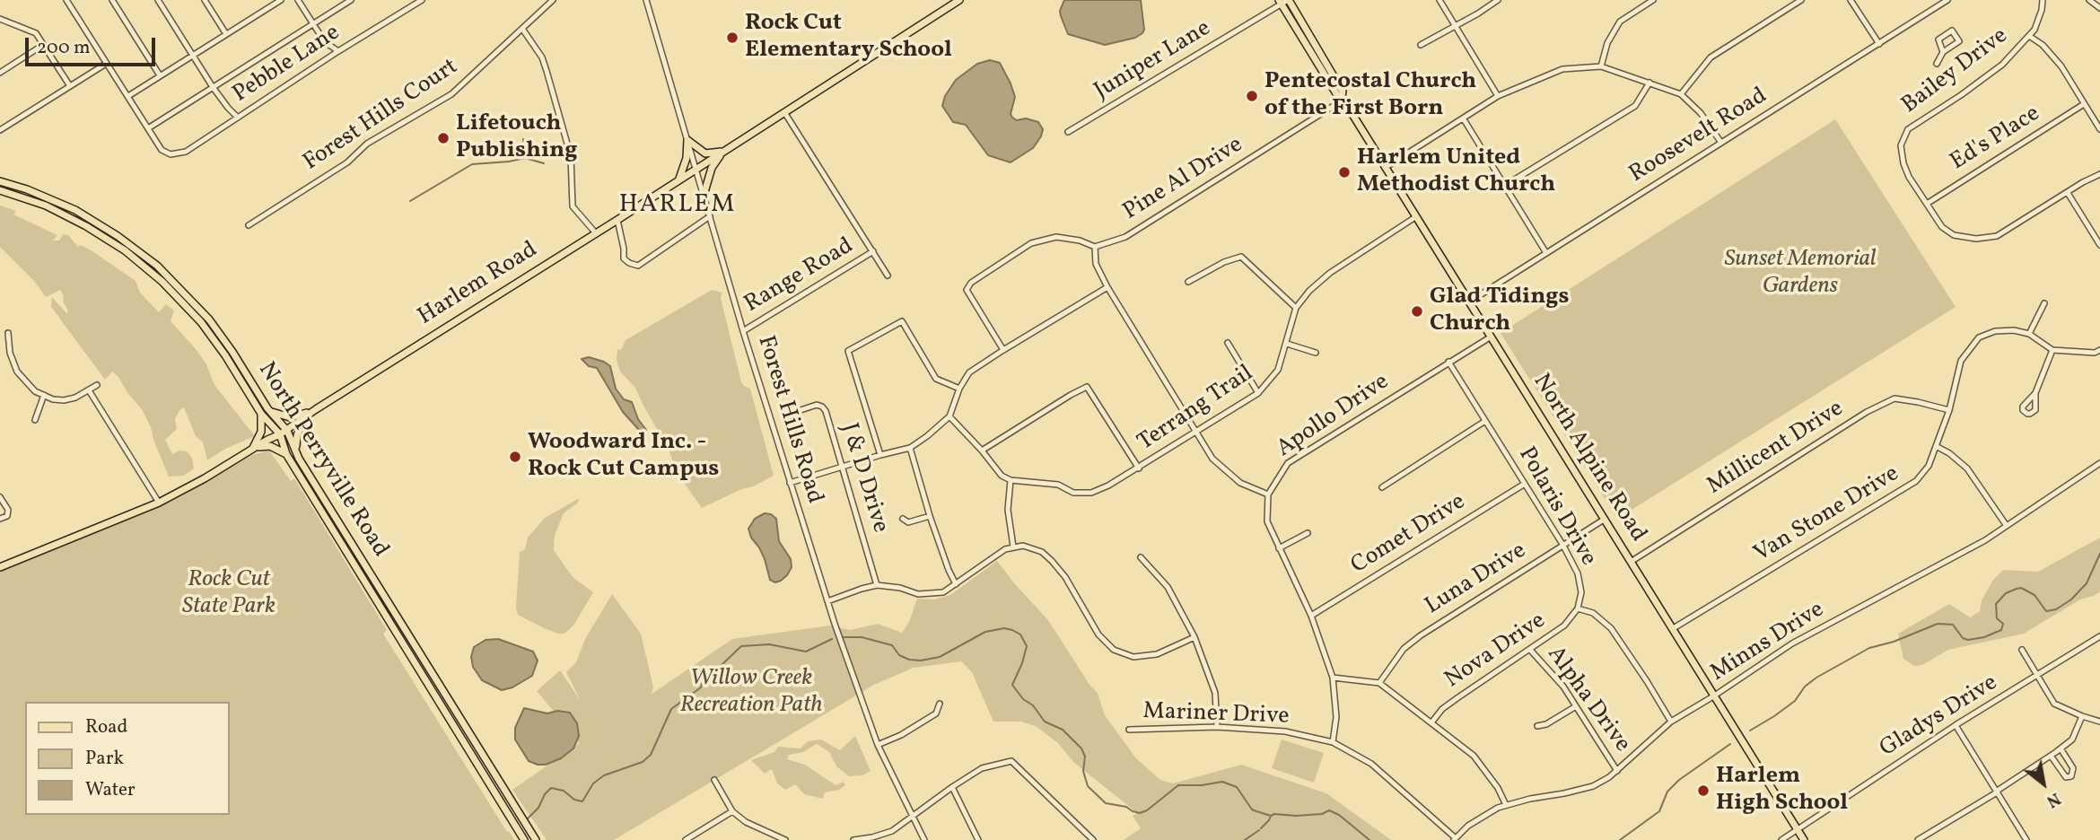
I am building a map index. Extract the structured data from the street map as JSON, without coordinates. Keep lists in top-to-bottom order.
{
  "streets": {
    "main road": ["Harlem Road", "North Alpine Road", "North Perryville Road"],
    "street": [
      "Juniper Lane",
      "Pebble Lane",
      "Bailey Drive",
      "Forest Hills Court",
      "Roosevelt Road",
      "Ed's Place",
      "Pine Al Drive",
      "Range Road",
      "Terrang Trail",
      "Apollo Drive",
      "Forest Hills Road",
      "Millicent Drive",
      "J & D Drive",
      "Polaris Drive",
      "Van Stone Drive",
      "Comet Drive",
      "Luna Drive",
      "Minns Drive",
      "Nova Drive",
      "Alpha Drive",
      "Mariner Drive",
      "Gladys Drive"
    ]
  },
  "crossings": [
    ["Juniper Lane", "North Alpine Road"],
    ["Bailey Drive", "Ed's Place"],
    ["Roosevelt Road", "North Alpine Road"],
    ["Pine Al Drive", "North Alpine Road"],
    ["Range Road", "Forest Hills Road"],
    ["Harlem Road", "Forest Hills Road"],
    ["Harlem Road", "North Perryville Road"],
    ["Terrang Trail", "North Alpine Road"],
    ["Apollo Drive", "North Alpine Road"],
    ["Apollo Drive", "Polaris Drive"],
    ["Millicent Drive", "North Alpine Road"],
    ["Millicent Drive", "Van Stone Drive"],
    ["North Alpine Road", "Van Stone Drive"],
    ["North Alpine Road", "Luna Drive"],
    ["North Alpine Road", "Minns Drive"],
    ["North Alpine Road", "Gladys Drive"],
    ["Polaris Drive", "Comet Drive"],
    ["Polaris Drive", "Luna Drive"],
    ["Polaris Drive", "Nova Drive"],
    ["Minns Drive", "Alpha Drive"],
    ["Minns Drive", "Mariner Drive"],
    ["Nova Drive", "Alpha Drive"]
  ],
  "districts": ["HARLEM"],
  "parks": ["Sunset Memorial Gardens", "Rock Cut State Park", "Willow Creek Recreation Path"],
  "places": [
    "Rock Cut Elementary School",
    "Pentecostal Church of the First Born",
    "Lifetouch Publishing",
    "Harlem United Methodist Church",
    "Glad Tidings Church",
    "Woodward Inc. - Rock Cut Campus",
    "Harlem High School"
  ],
  "legend": ["Road", "Park", "Water"],
  "scale_bar": "200 m",
  "north": "bottom right"
}
